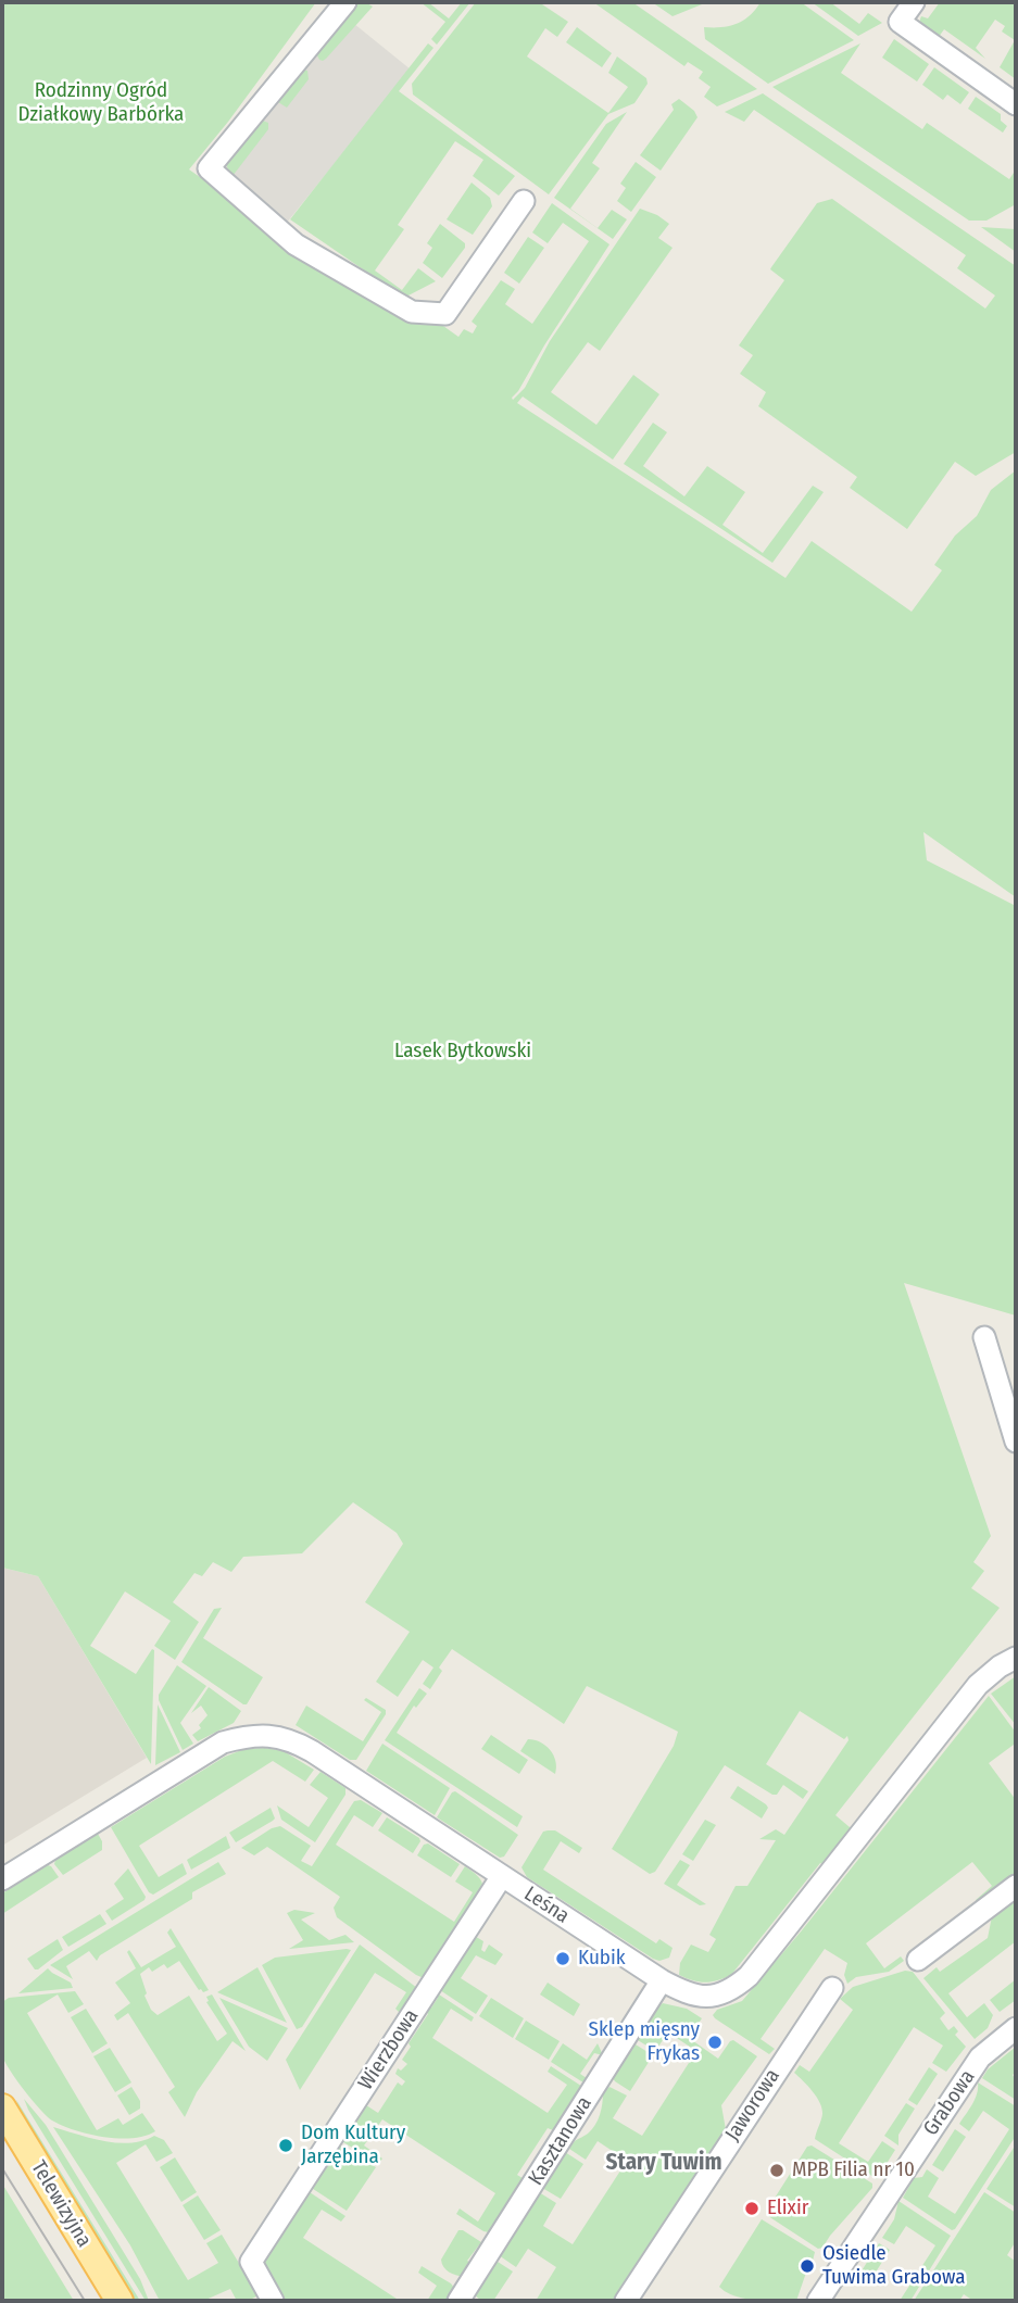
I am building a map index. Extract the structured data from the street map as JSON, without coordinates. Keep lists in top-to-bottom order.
{
  "streets": {
    "main road": ["Telewizyjna"],
    "street": [
      "Leśna",
      "Wierzbowa",
      "Grabowa",
      "Jaworowa",
      "Kasztanowa"
    ]
  },
  "crossings": [
    ["Leśna", "Wierzbowa"],
    ["Leśna", "Kasztanowa"]
  ],
  "districts": ["Stary Tuwim"],
  "parks": ["Rodzinny Ogród Działkowy Barbórka", "Lasek Bytkowski"],
  "places": [
    "Kubik",
    "Sklep mięsny Frykas",
    "Dom Kultury Jarzębina",
    "MPB Filia nr 10",
    "Elixir",
    "Osiedle Tuwima Grabowa"
  ]
}
